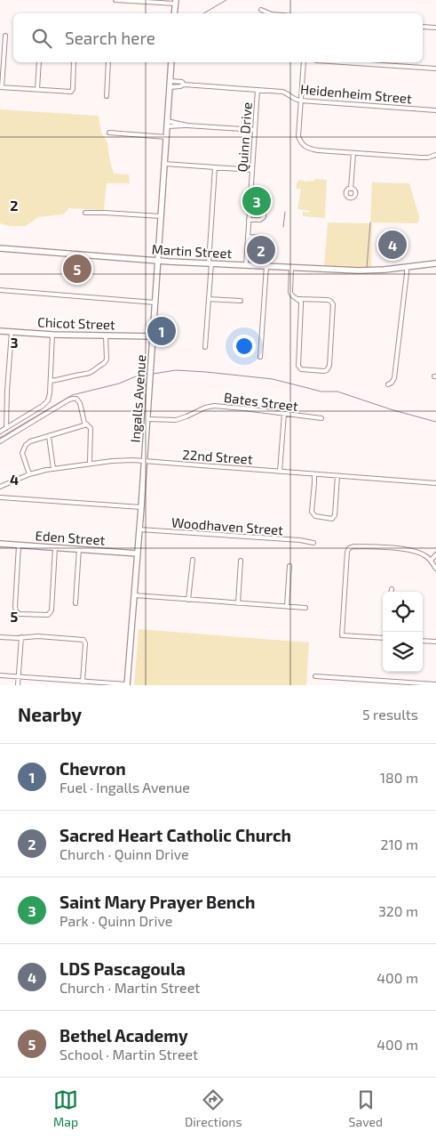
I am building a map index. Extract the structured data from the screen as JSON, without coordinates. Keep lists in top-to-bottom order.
{
  "streets": {
    "main road": [
      "Martin Street",
      "Chicot Street",
      "Ingalls Avenue",
      "Eden Street"
    ],
    "street": [
      "Heidenheim Street",
      "Quinn Drive",
      "Bates Street",
      "22nd Street",
      "Woodhaven Street"
    ]
  },
  "crossings": [
    ["Heidenheim Street", "Quinn Drive"],
    ["Heidenheim Street", "Ingalls Avenue"],
    ["Quinn Drive", "Martin Street"],
    ["Martin Street", "Ingalls Avenue"],
    ["Chicot Street", "Ingalls Avenue"],
    ["Ingalls Avenue", "Bates Street"],
    ["Ingalls Avenue", "22nd Street"],
    ["Ingalls Avenue", "Woodhaven Street"],
    ["Ingalls Avenue", "Eden Street"]
  ],
  "page": {
    "search": "Search here",
    "pins": [
      "3",
      "4",
      "2",
      "5",
      "1"
    ],
    "heading": ["Nearby", "5 results"],
    "list": [
      {
        "mark": "1",
        "name": "Chevron",
        "note": "Fuel · Ingalls Avenue",
        "value": "180 m"
      },
      {
        "mark": "2",
        "name": "Sacred Heart Catholic Church",
        "note": "Church · Quinn Drive",
        "value": "210 m"
      },
      {
        "mark": "3",
        "name": "Saint Mary Prayer Bench",
        "note": "Park · Quinn Drive",
        "value": "320 m"
      },
      {
        "mark": "4",
        "name": "LDS Pascagoula",
        "note": "Church · Martin Street",
        "value": "400 m"
      },
      {
        "mark": "5",
        "name": "Bethel Academy",
        "note": "School · Martin Street",
        "value": "400 m"
      }
    ],
    "nav": ["Map", "Directions", "Saved"]
  },
  "grid": {
    "rows": [
      "2",
      "3",
      "4",
      "5"
    ]
  }
}
